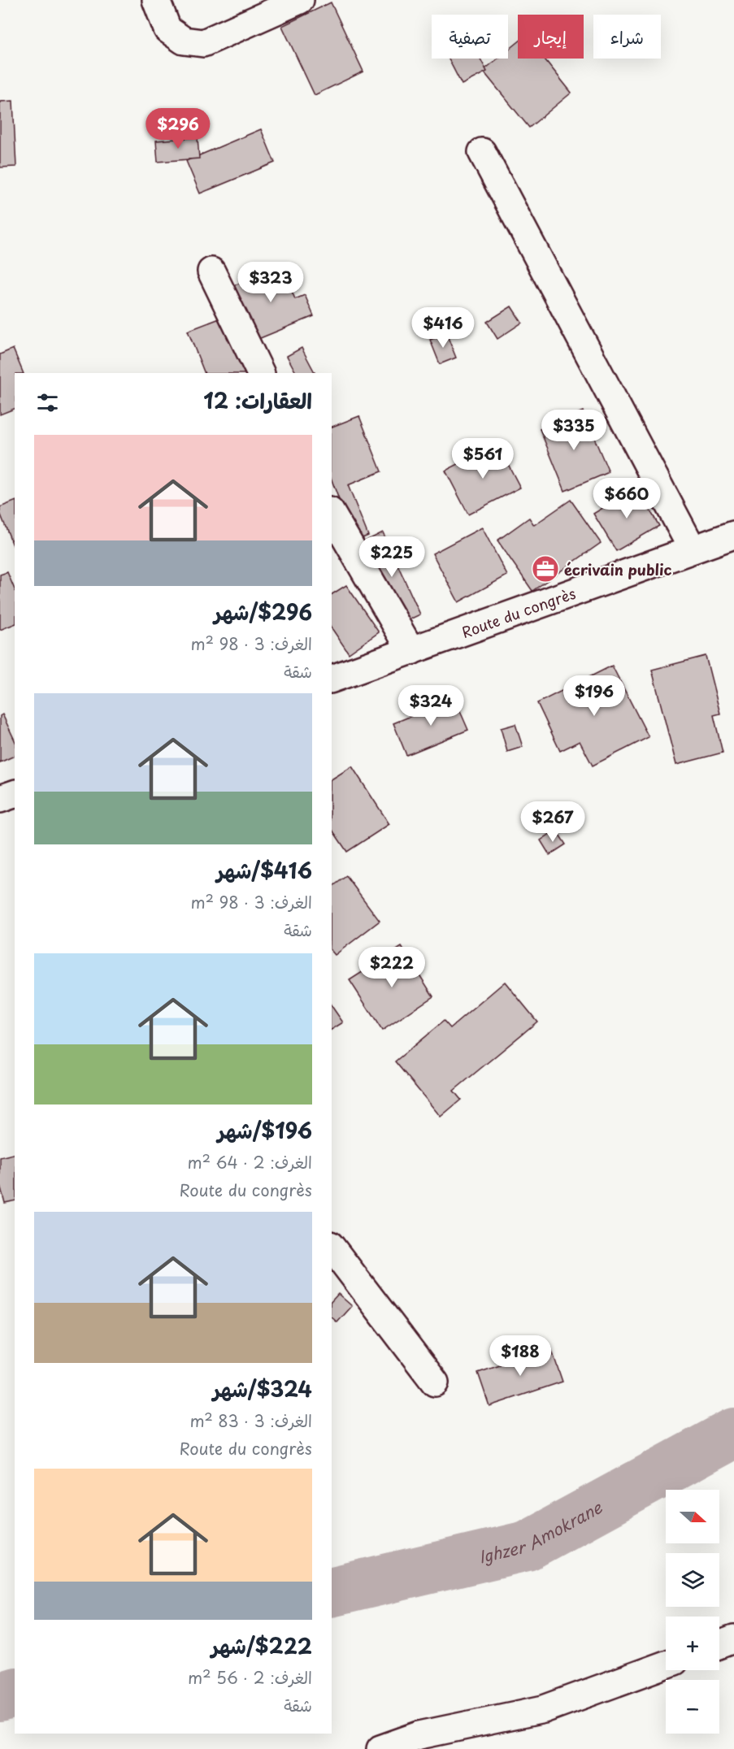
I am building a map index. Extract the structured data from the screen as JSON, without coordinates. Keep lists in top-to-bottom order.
{
  "streets": {
    "street": ["Route du congrès"]
  },
  "water": ["Ighzer Amokrane"],
  "places": {
    "office": ["écrivain public"]
  },
  "north": "right",
  "page": {
    "chip": ["شراء", "إيجار", "تصفية"],
    "price": [
      "$296",
      "$323",
      "$416",
      "$335",
      "$561",
      "$660",
      "$225",
      "$196",
      "$324",
      "$267",
      "$222",
      "$188"
    ],
    "heading": "العقارات: 12",
    "list": [
      {
        "name": "$296/شهر",
        "note": "الغرف: 3 · 98 m² · شقة"
      },
      {
        "name": "$416/شهر",
        "note": "الغرف: 3 · 98 m² · شقة"
      },
      {
        "name": "$196/شهر",
        "note": "الغرف: 2 · 64 m² · Route du congrès"
      },
      {
        "name": "$324/شهر",
        "note": "الغرف: 3 · 83 m² · Route du congrès"
      },
      {
        "name": "$222/شهر",
        "note": "الغرف: 2 · 56 m² · شقة"
      }
    ],
    "map_buttons": ["+", "−"]
  }
}
